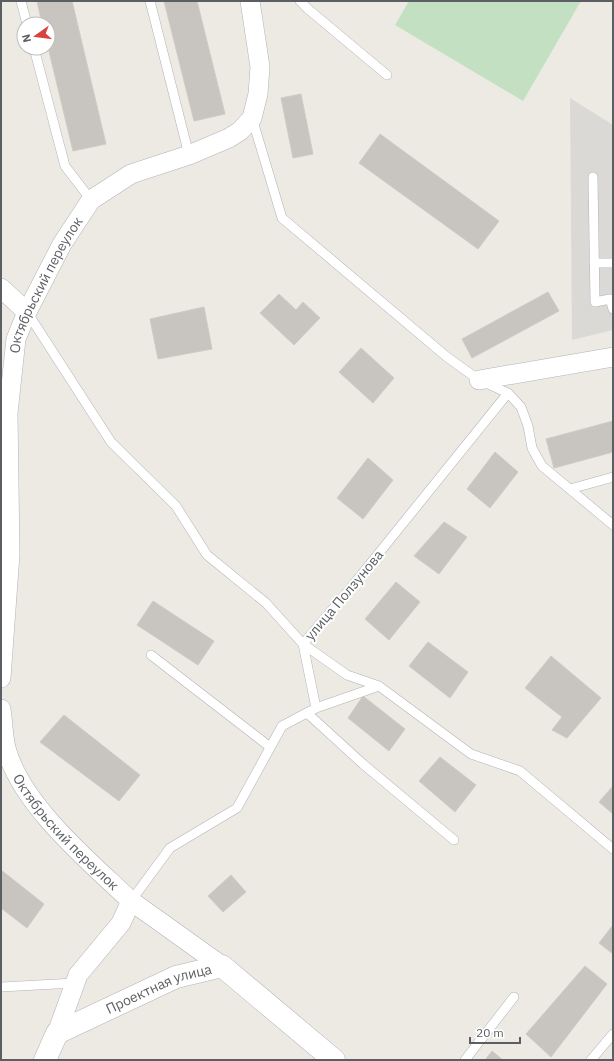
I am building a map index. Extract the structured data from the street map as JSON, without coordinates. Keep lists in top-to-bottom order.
{
  "streets": {
    "street": ["Октябрьский переулок", "Проектная улица"],
    "lane": ["улица Ползунова"]
  },
  "crossings": [
    ["Октябрьский переулок", "Проектная улица"]
  ],
  "scale_bar": "20 m",
  "north": "left"
}
